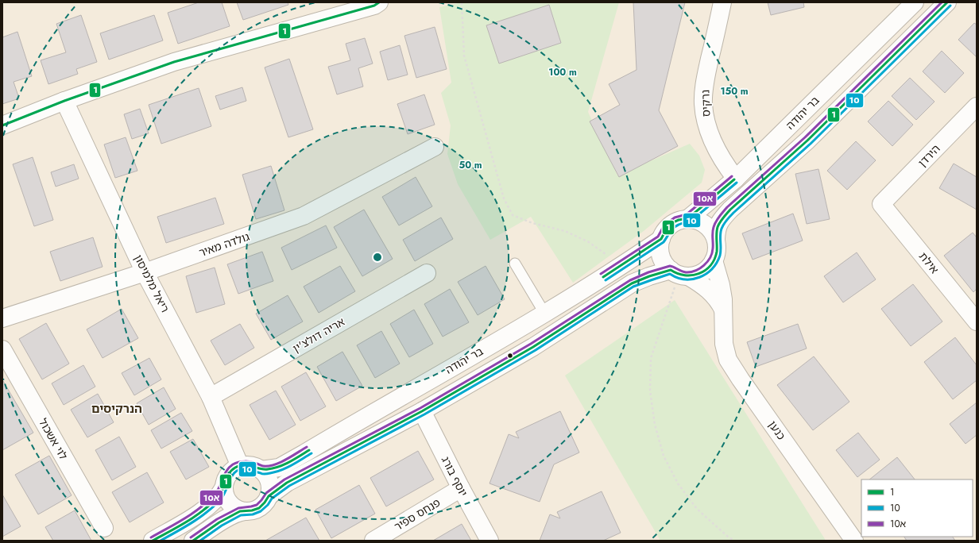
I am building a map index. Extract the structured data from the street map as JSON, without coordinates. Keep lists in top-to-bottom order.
{
  "streets": {
    "street": [
      "נרקיס",
      "בר יהודה",
      "הירדן",
      "גולדה מאיר",
      "אילת",
      "ריאל מלמיסון",
      "אריה דולצ'ין",
      "כנען",
      "לוי אשכול",
      "יוסף בורג",
      "פנחס ספיר"
    ]
  },
  "crossings": [
    ["נרקיס", "בר יהודה"],
    ["בר יהודה", "ריאל מלמיסון"],
    ["בר יהודה", "כנען"],
    ["בר יהודה", "יוסף בורג"],
    ["הירדן", "אילת"],
    ["גולדה מאיר", "ריאל מלמיסון"],
    ["ריאל מלמיסון", "אריה דולצ'ין"],
    ["יוסף בורג", "פנחס ספיר"]
  ],
  "districts": ["הנרקיסים"],
  "lines": ["transit line 1", "transit line 10א", "transit line 10"],
  "legend": ["1", "10", "10א"],
  "rings": ["100 m", "150 m", "50 m"]
}
